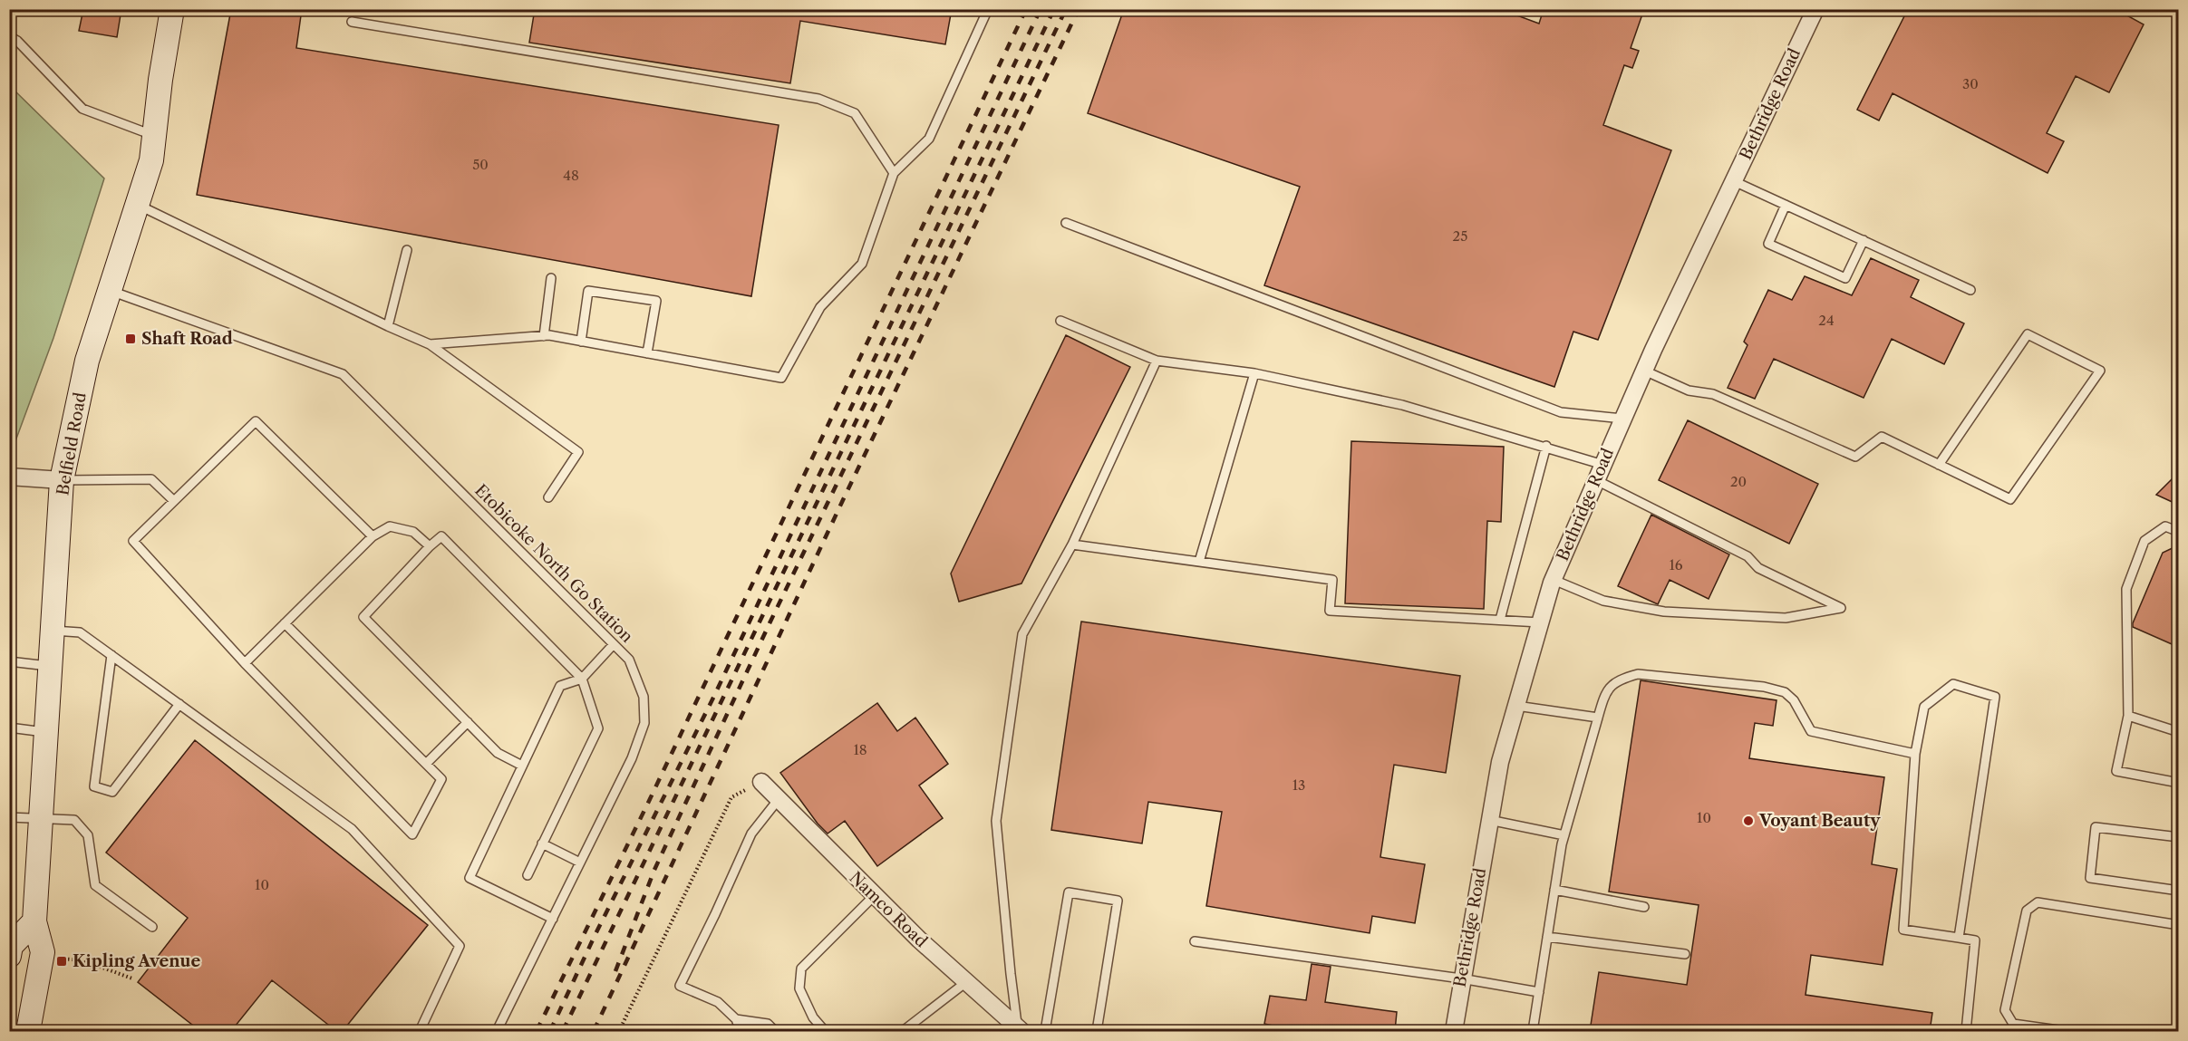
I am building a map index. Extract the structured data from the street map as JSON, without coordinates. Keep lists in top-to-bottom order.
{
  "streets": {
    "main road": ["Belfield Road"],
    "street": ["Bethridge Road", "Namco Road"],
    "lane": ["Etobicoke North Go Station"]
  },
  "crossings": [
    ["Belfield Road", "Etobicoke North Go Station"]
  ],
  "places": {
    "transit": ["Shaft Road", "Kipling Avenue"],
    "other": ["Voyant Beauty"]
  },
  "house_numbers": [
    "30",
    "50",
    "48",
    "25",
    "24",
    "20",
    "16",
    "18",
    "13",
    "10",
    "10"
  ]
}
